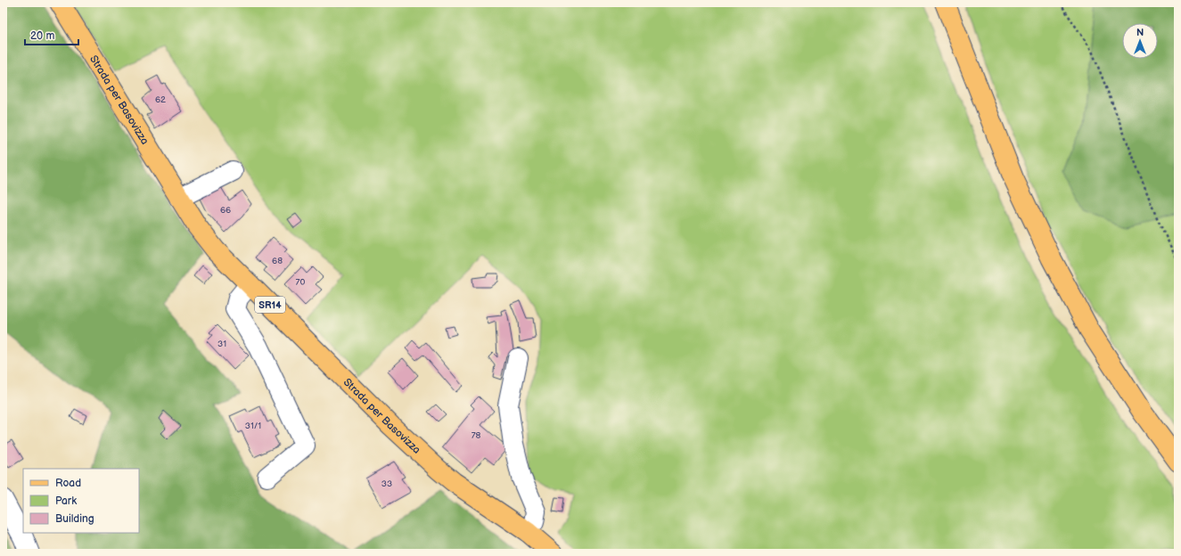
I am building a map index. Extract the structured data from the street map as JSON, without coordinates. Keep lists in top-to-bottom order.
{
  "streets": {
    "main road": ["Strada per Basovizza", "SR14"]
  },
  "house_numbers": [
    "62",
    "66",
    "68",
    "70",
    "31",
    "31/1",
    "78",
    "33"
  ],
  "legend": ["Road", "Park", "Building"],
  "scale_bar": "20 m",
  "north": "top"
}
